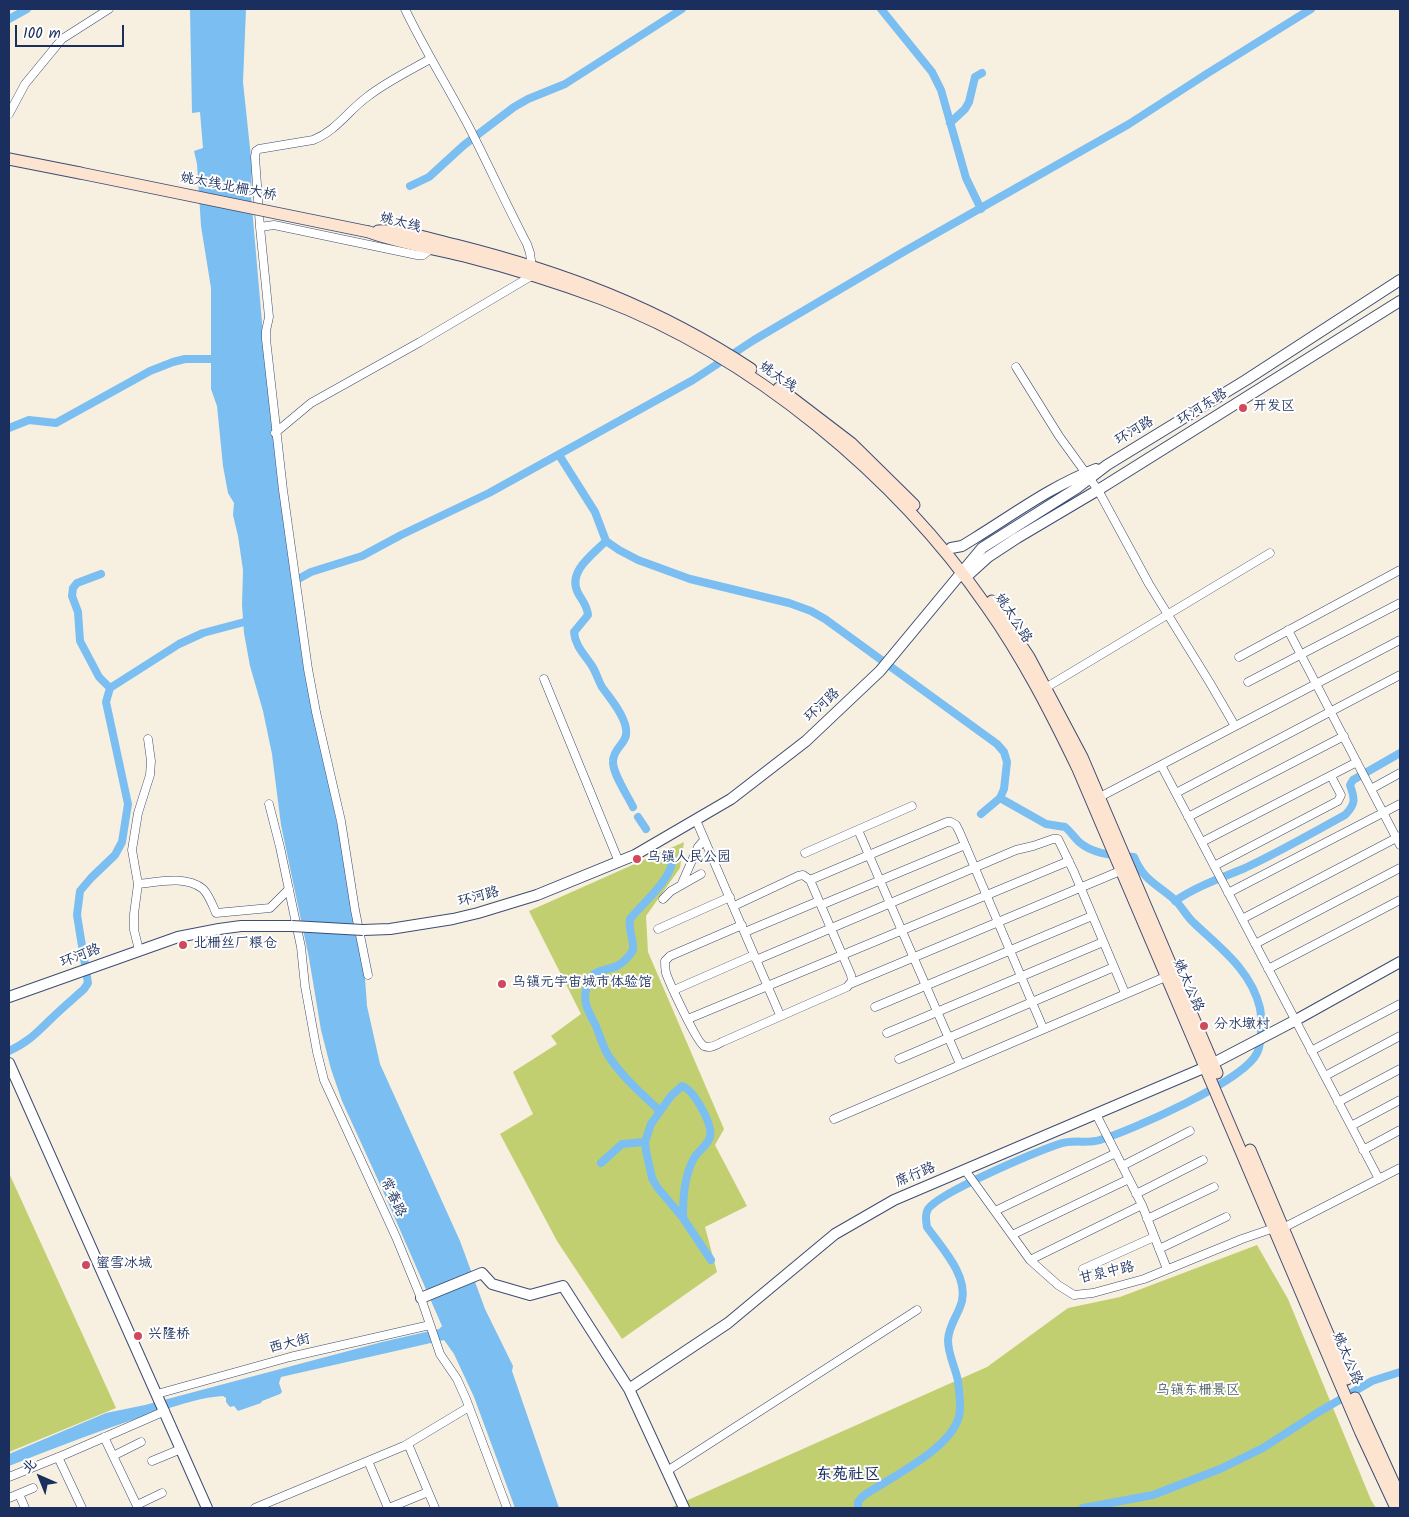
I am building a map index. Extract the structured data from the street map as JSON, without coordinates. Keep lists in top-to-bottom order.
{
  "streets": {
    "main road": ["姚太线北栅大桥", "姚太线", "姚太公路"],
    "street": [
      "环河东路",
      "环河路",
      "席行路",
      "常春路",
      "甘泉中路",
      "西大街"
    ]
  },
  "crossings": [
    ["姚太线北栅大桥", "姚太线"],
    ["姚太线", "环河东路"],
    ["姚太线", "环河路"],
    ["姚太线", "姚太公路"],
    ["环河东路", "环河路"],
    ["环河东路", "姚太公路"],
    ["环河路", "姚太公路"],
    ["姚太公路", "席行路"],
    ["姚太公路", "甘泉中路"],
    ["席行路", "甘泉中路"],
    ["常春路", "西大街"]
  ],
  "districts": ["东苑社区"],
  "parks": ["乌镇东栅景区"],
  "places": [
    "开发区",
    "乌镇人民公园",
    "北栅丝厂粮仓",
    "乌镇元宇宙城市体验馆",
    "分水墩村",
    "蜜雪冰城",
    "兴隆桥"
  ],
  "scale_bar": "100 m",
  "north": "top left"
}
